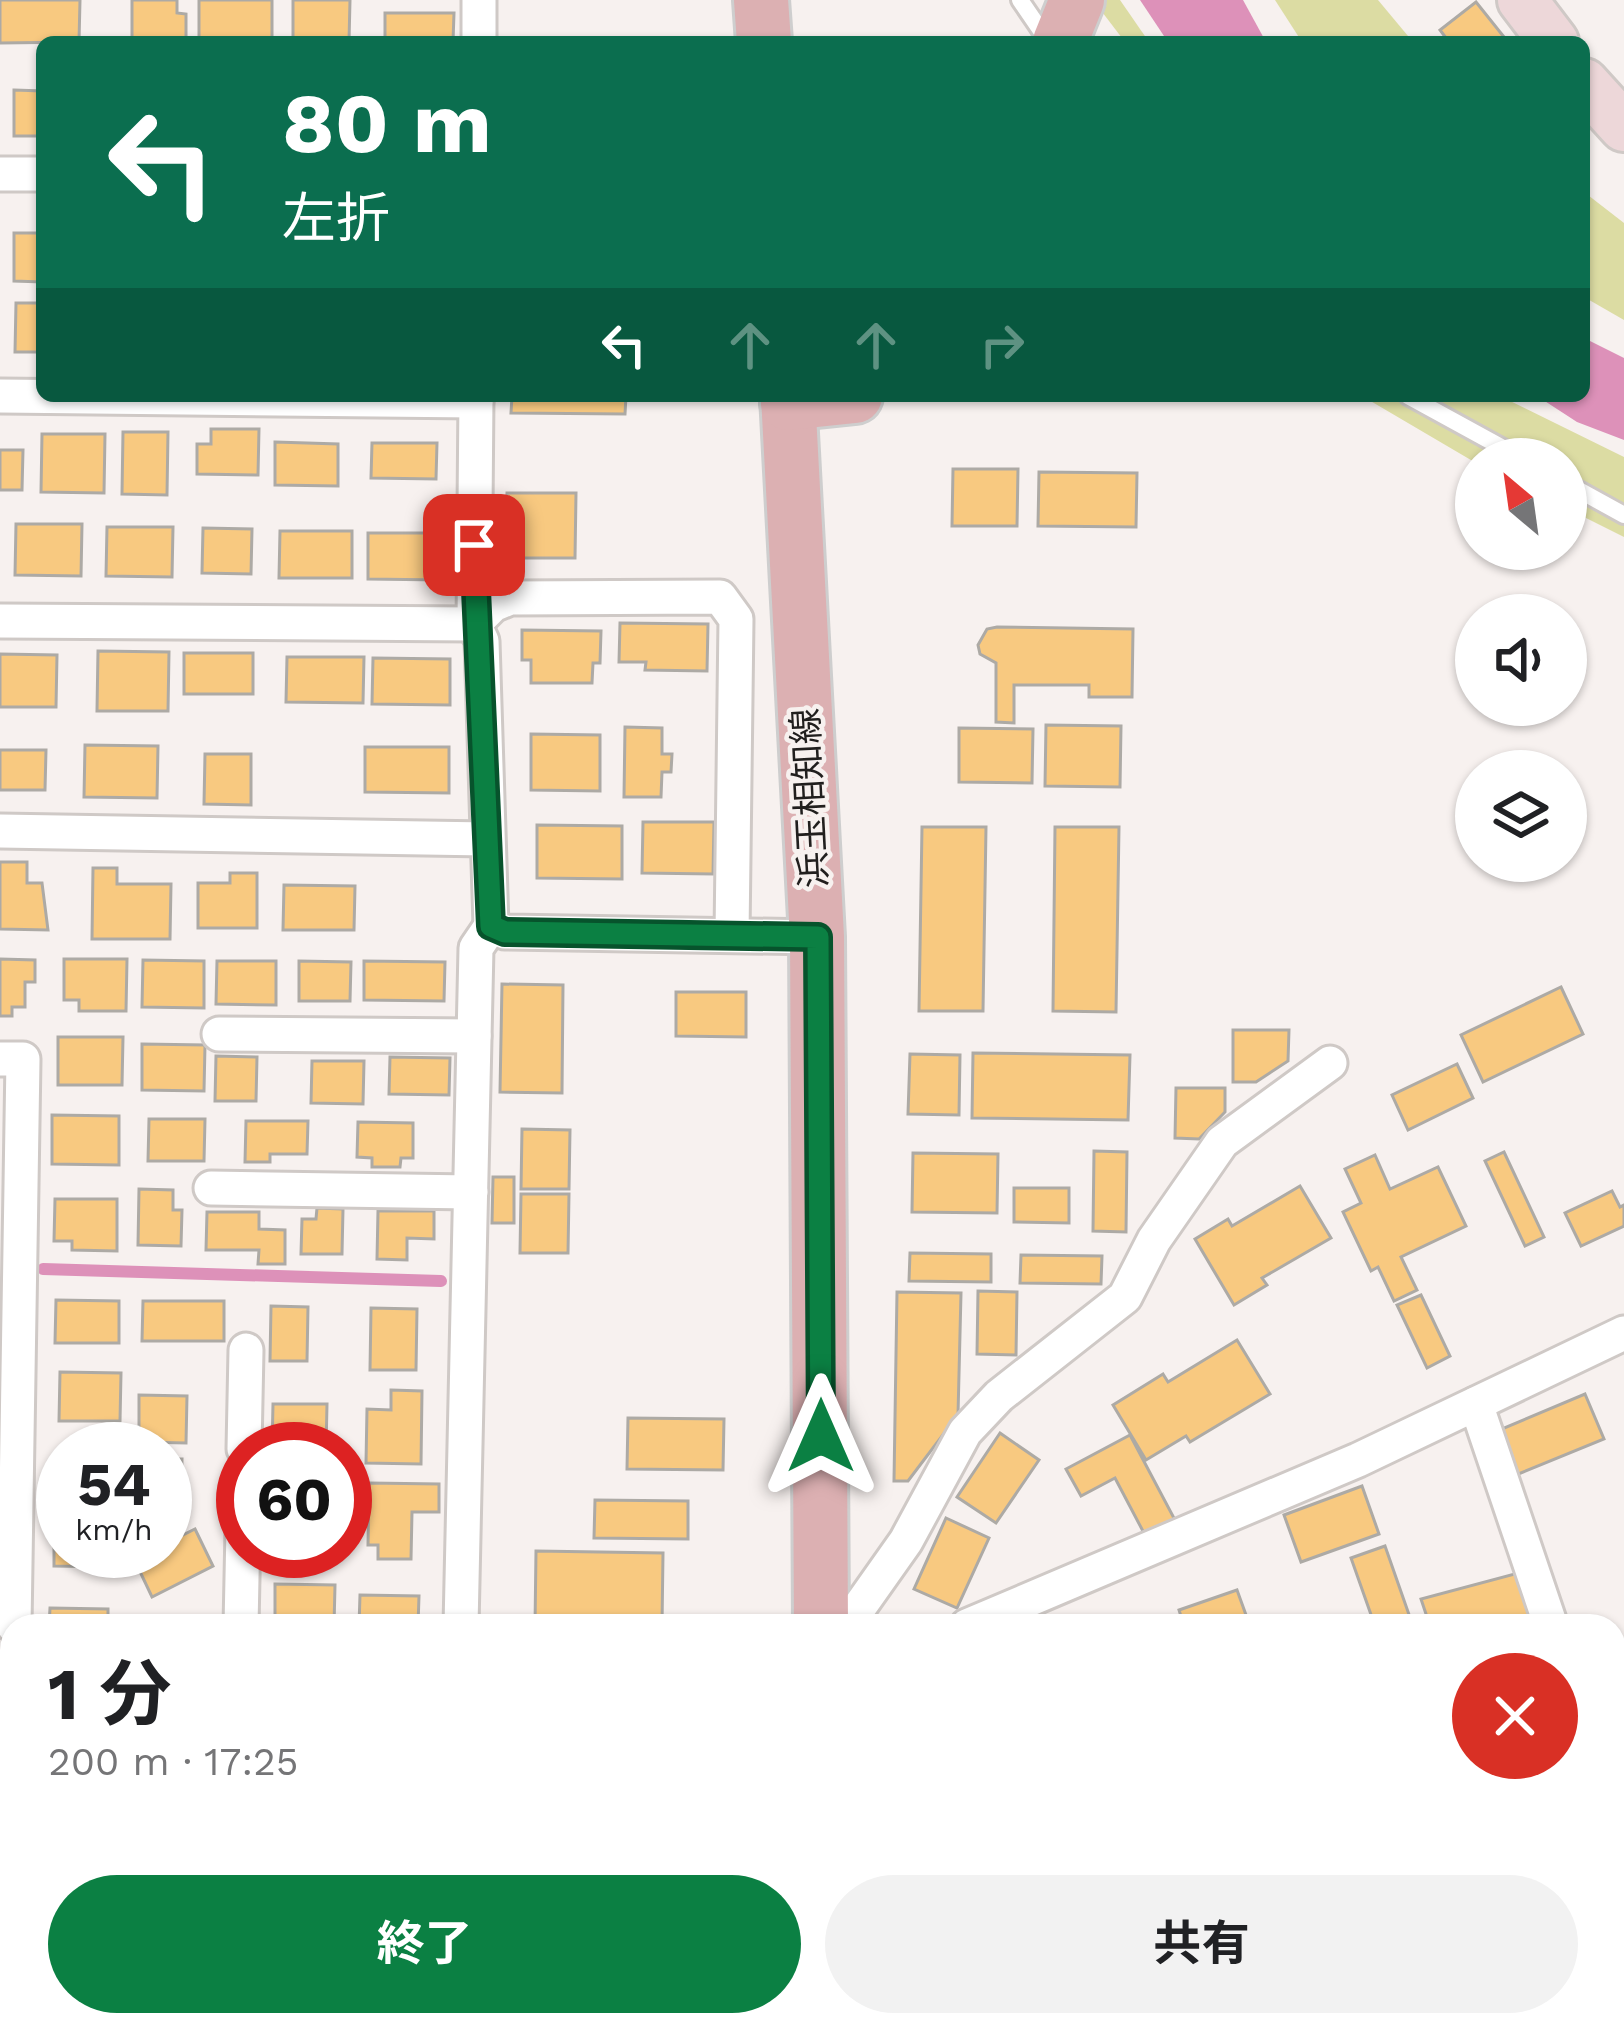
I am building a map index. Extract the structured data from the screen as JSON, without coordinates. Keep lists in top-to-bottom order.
{
  "streets": {
    "main road": ["浜玉相知線"]
  },
  "north": "top left",
  "page": {
    "turn": ["80 m", "左折"],
    "speed": "54 km/h",
    "limit": "60",
    "heading": ["1 分", "200 m · 17:25"],
    "buttons": ["終了", "共有"]
  }
}
